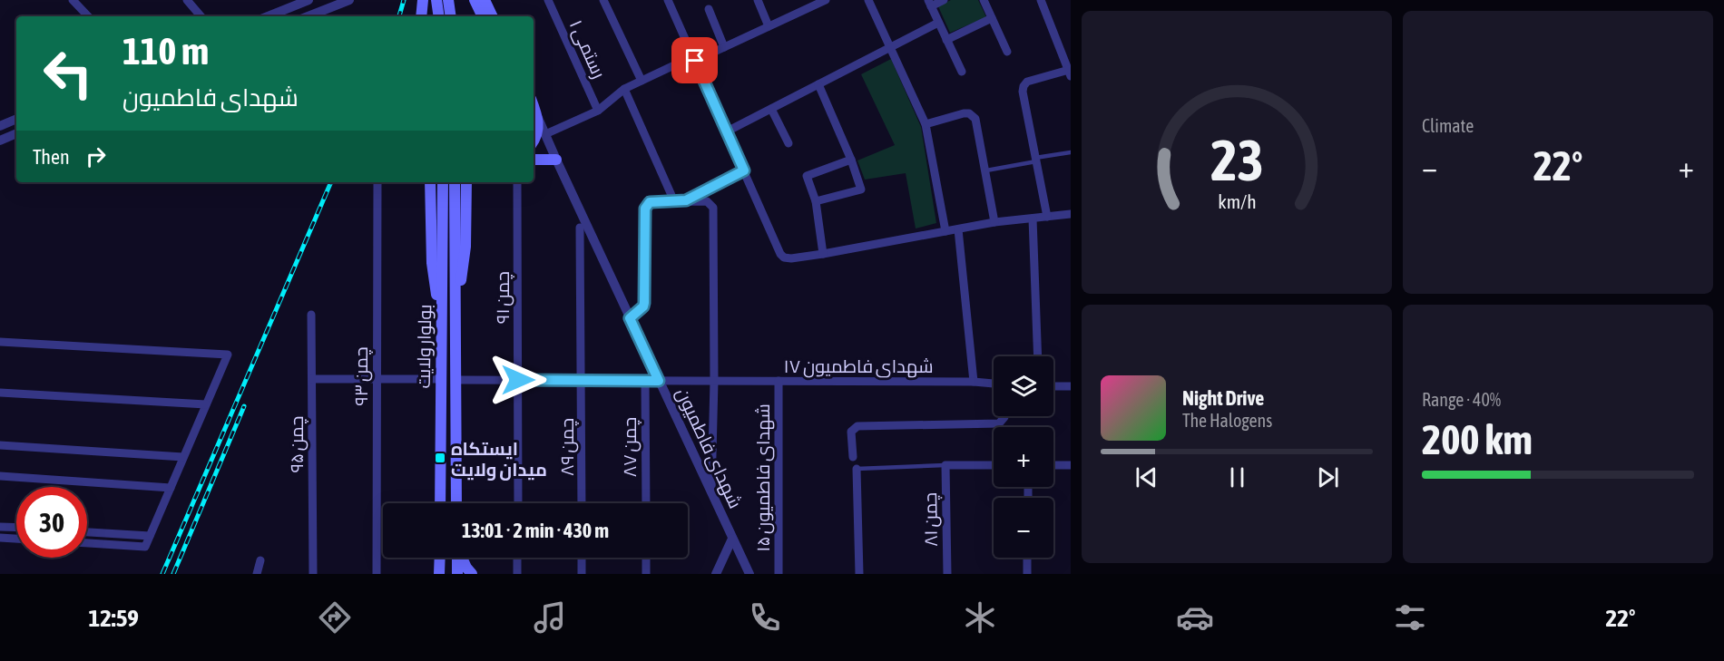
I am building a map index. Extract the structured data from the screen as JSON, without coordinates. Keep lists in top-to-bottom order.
{
  "streets": {
    "main road": ["بولوار ولایت", "شهدای فاطمیون"],
    "street": [
      "رستمی ۱",
      "چمن ۹۱",
      "شهدای فاطمیون ۱۷",
      "چمن ۹۳",
      "چمن ۹۵",
      "چمن ۸۹",
      "چمن ۸۷",
      "شهدای فاطمیون ۱۵",
      "چمن ۸۱"
    ]
  },
  "crossings": [
    ["چمن ۹۱", "شهدای فاطمیون ۱۷"],
    ["بولوار ولایت", "شهدای فاطمیون ۱۷"],
    ["شهدای فاطمیون ۱۷", "چمن ۸۹"],
    ["شهدای فاطمیون ۱۷", "چمن ۸۷"],
    ["شهدای فاطمیون ۱۷", "شهدای فاطمیون"],
    ["شهدای فاطمیون ۱۷", "شهدای فاطمیون ۱۵"]
  ],
  "places": {
    "transit": ["ایستکاه میدان ولایت"]
  },
  "page": {
    "tile": [
      "Climate",
      ["Range · 40%", "200 km"]
    ],
    "turn": ["110 m", "شهدای فاطمیون"],
    "then": "Then",
    "heat": ["−", "22°", "+"],
    "map_buttons": ["+", "−"],
    "song": ["Night Drive", "The Halogens"],
    "limit": "30",
    "trip": "13:01 · 2 min · 430 m",
    "tabs": ["12:59", "22°"],
    "gauge": ["23", "km/h"]
  }
}
